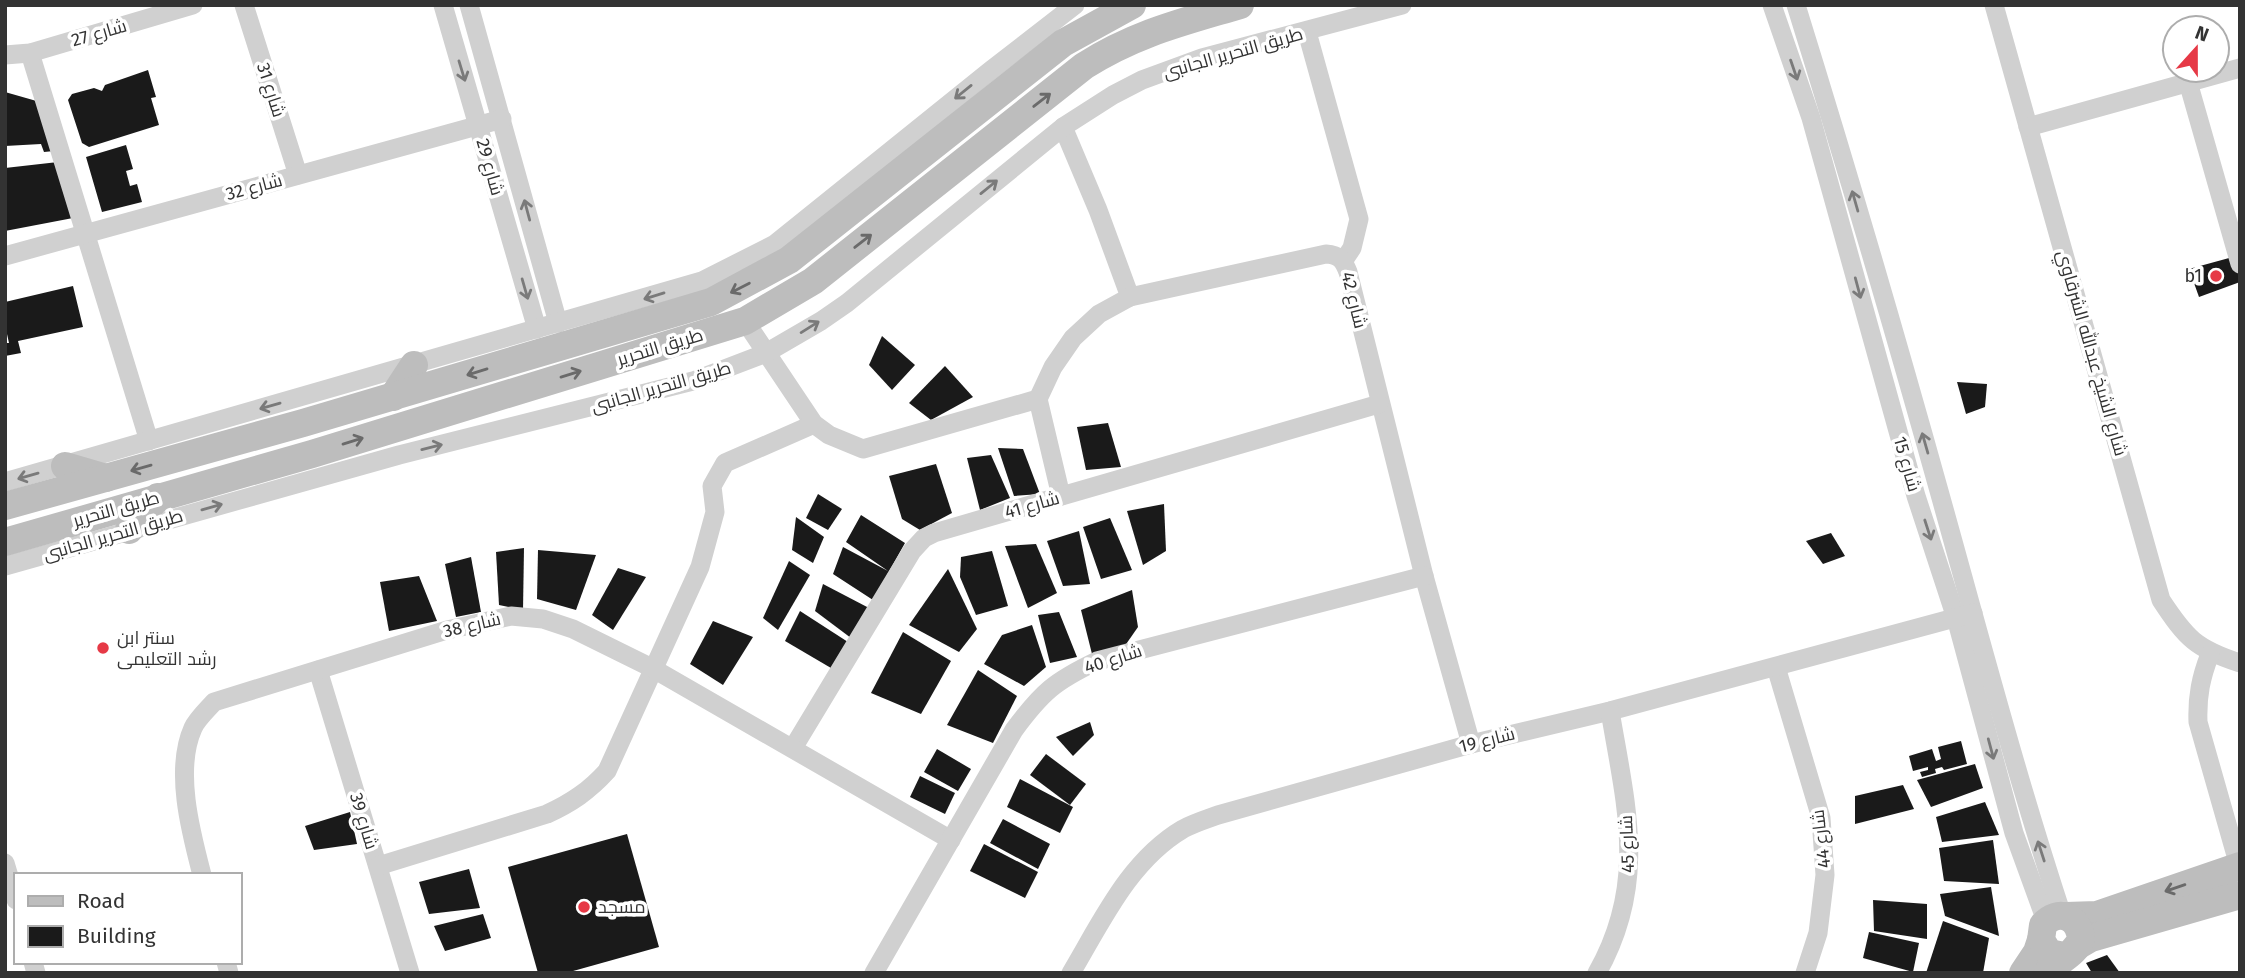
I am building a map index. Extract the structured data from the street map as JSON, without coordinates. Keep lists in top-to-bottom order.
{
  "streets": {
    "street": [
      "شارع 27",
      "طريق التحرير الجانبى",
      "شارع 31",
      "شارع 29",
      "شارع 32",
      "شارع 42",
      "طريق التحرير",
      "شارع الشيخ عبدالله الشرقاوي",
      "شارع 15",
      "شارع 41",
      "شارع 38",
      "شارع 40",
      "شارع 19",
      "شارع 39",
      "شارع 44",
      "شارع 45"
    ]
  },
  "crossings": [
    ["شارع 31", "شارع 32"],
    ["شارع 29", "شارع 32"],
    ["شارع 42", "شارع 41"],
    ["شارع 42", "شارع 40"],
    ["شارع 42", "شارع 19"],
    ["شارع 15", "شارع 19"],
    ["شارع 41", "شارع 38"],
    ["شارع 38", "شارع 40"],
    ["شارع 38", "شارع 39"],
    ["شارع 19", "شارع 44"],
    ["شارع 19", "شارع 45"]
  ],
  "places": ["b1", "سنتر ابن رشد التعليمى", "مسجد"],
  "legend": ["Road", "Building"],
  "north": "top"
}
